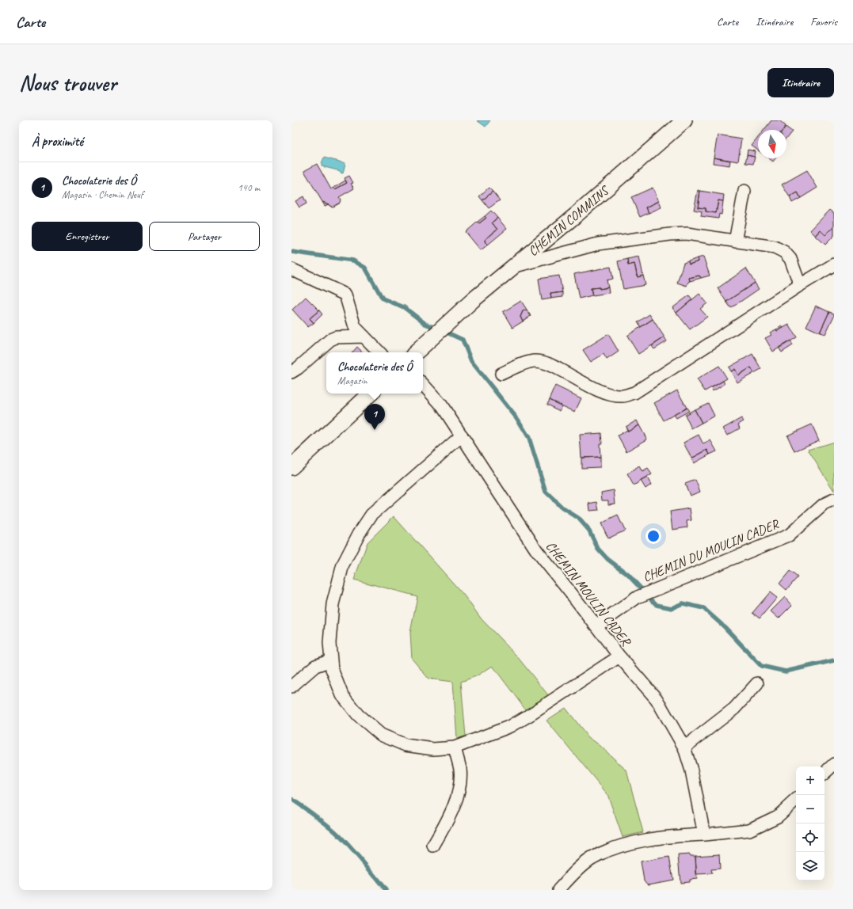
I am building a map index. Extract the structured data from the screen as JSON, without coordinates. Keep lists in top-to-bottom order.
{
  "streets": {
    "street": ["CHEMIN COMMINS", "CHEMIN DU MOULIN CADER", "CHEMIN MOULIN CADER"]
  },
  "crossings": [
    ["CHEMIN DU MOULIN CADER", "CHEMIN MOULIN CADER"]
  ],
  "north": "bottom",
  "page": {
    "header": "Carte",
    "nav": ["Carte", "Itinéraire", "Favoris"],
    "buttons": [
      "Itinéraire",
      ["Enregistrer", "Partager"]
    ],
    "title": "Nous trouver",
    "heading": "À proximité",
    "list": [
      {
        "mark": "1",
        "name": "Chocolaterie des Ô",
        "note": "Magasin · Chemin Neuf",
        "value": "140 m"
      }
    ],
    "popup": ["Chocolaterie des Ô", "Magasin"],
    "pins": "1",
    "map_buttons": ["+", "−"]
  }
}
